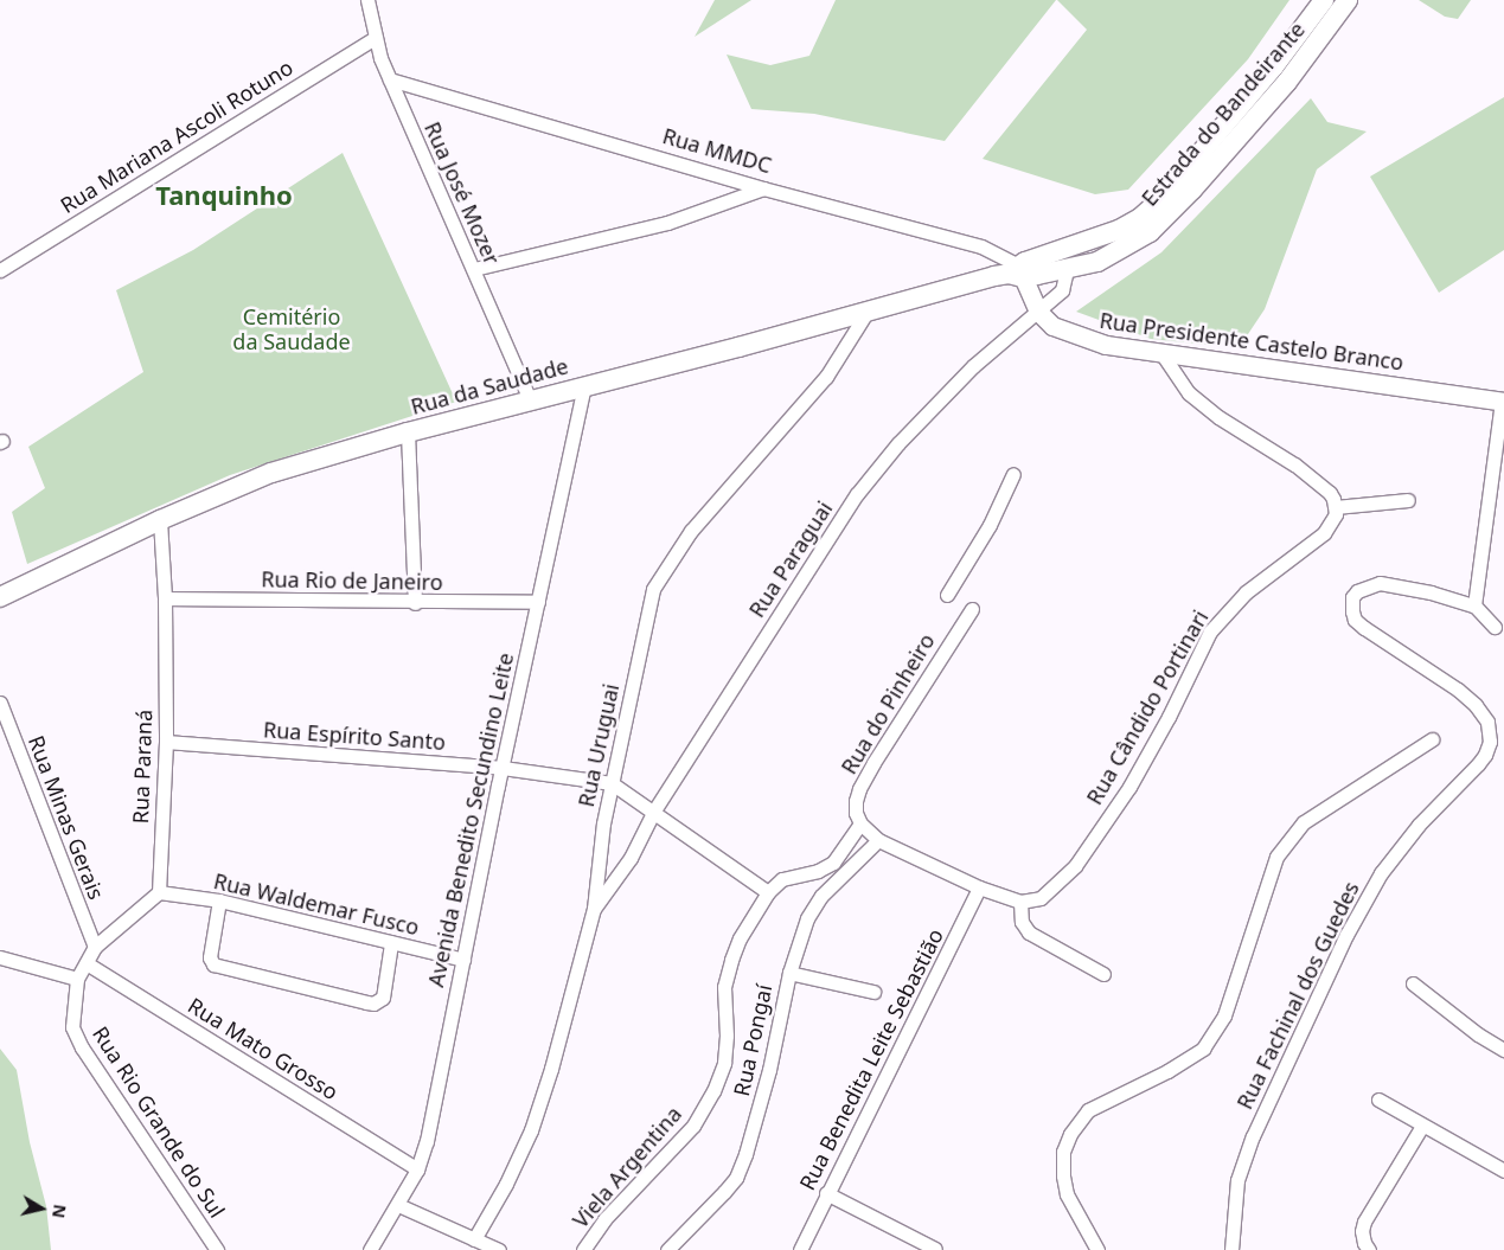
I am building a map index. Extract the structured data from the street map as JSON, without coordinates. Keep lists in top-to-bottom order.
{
  "streets": {
    "main road": ["Estrada do Bandeirante", "Rua da Saudade"],
    "street": [
      "Rua Mariana Ascoli Rotuno",
      "Rua MMDC",
      "Rua José Mozer",
      "Rua Presidente Castelo Branco",
      "Rua Paraguai",
      "Rua Rio de Janeiro",
      "Rua do Pinheiro",
      "Rua Cândido Portinari",
      "Rua Espírito Santo",
      "Rua Uruguai",
      "Rua Paraná",
      "Rua Minas Gerais",
      "Avenida Benedito Secundino Leite",
      "Rua Waldemar Fusco",
      "Rua Fachinal dos Guedes",
      "Rua Pongaí",
      "Rua Mato Grosso",
      "Rua Benedita Leite Sebastião",
      "Rua Rio Grande do Sul",
      "Viela Argentina"
    ]
  },
  "crossings": [
    ["Estrada do Bandeirante", "Rua MMDC"],
    ["Estrada do Bandeirante", "Rua Presidente Castelo Branco"],
    ["Estrada do Bandeirante", "Rua da Saudade"],
    ["Estrada do Bandeirante", "Rua Paraguai"],
    ["Rua Mariana Ascoli Rotuno", "Rua José Mozer"],
    ["Rua MMDC", "Rua José Mozer"],
    ["Rua MMDC", "Rua Presidente Castelo Branco"],
    ["Rua MMDC", "Rua da Saudade"],
    ["Rua José Mozer", "Rua da Saudade"],
    ["Rua Presidente Castelo Branco", "Rua da Saudade"],
    ["Rua Presidente Castelo Branco", "Rua Paraguai"],
    ["Rua da Saudade", "Rua Uruguai"],
    ["Rua da Saudade", "Rua Paraná"],
    ["Rua da Saudade", "Avenida Benedito Secundino Leite"],
    ["Rua Paraguai", "Rua Uruguai"],
    ["Rua Rio de Janeiro", "Rua Paraná"],
    ["Rua Rio de Janeiro", "Avenida Benedito Secundino Leite"],
    ["Rua do Pinheiro", "Viela Argentina"],
    ["Rua Espírito Santo", "Rua Uruguai"],
    ["Rua Espírito Santo", "Rua Paraná"],
    ["Rua Espírito Santo", "Avenida Benedito Secundino Leite"],
    ["Rua Paraná", "Rua Waldemar Fusco"],
    ["Avenida Benedito Secundino Leite", "Rua Waldemar Fusco"],
    ["Avenida Benedito Secundino Leite", "Rua Mato Grosso"]
  ],
  "districts": ["Tanquinho"],
  "parks": ["Cemitério da Saudade"],
  "north": "right"
}
